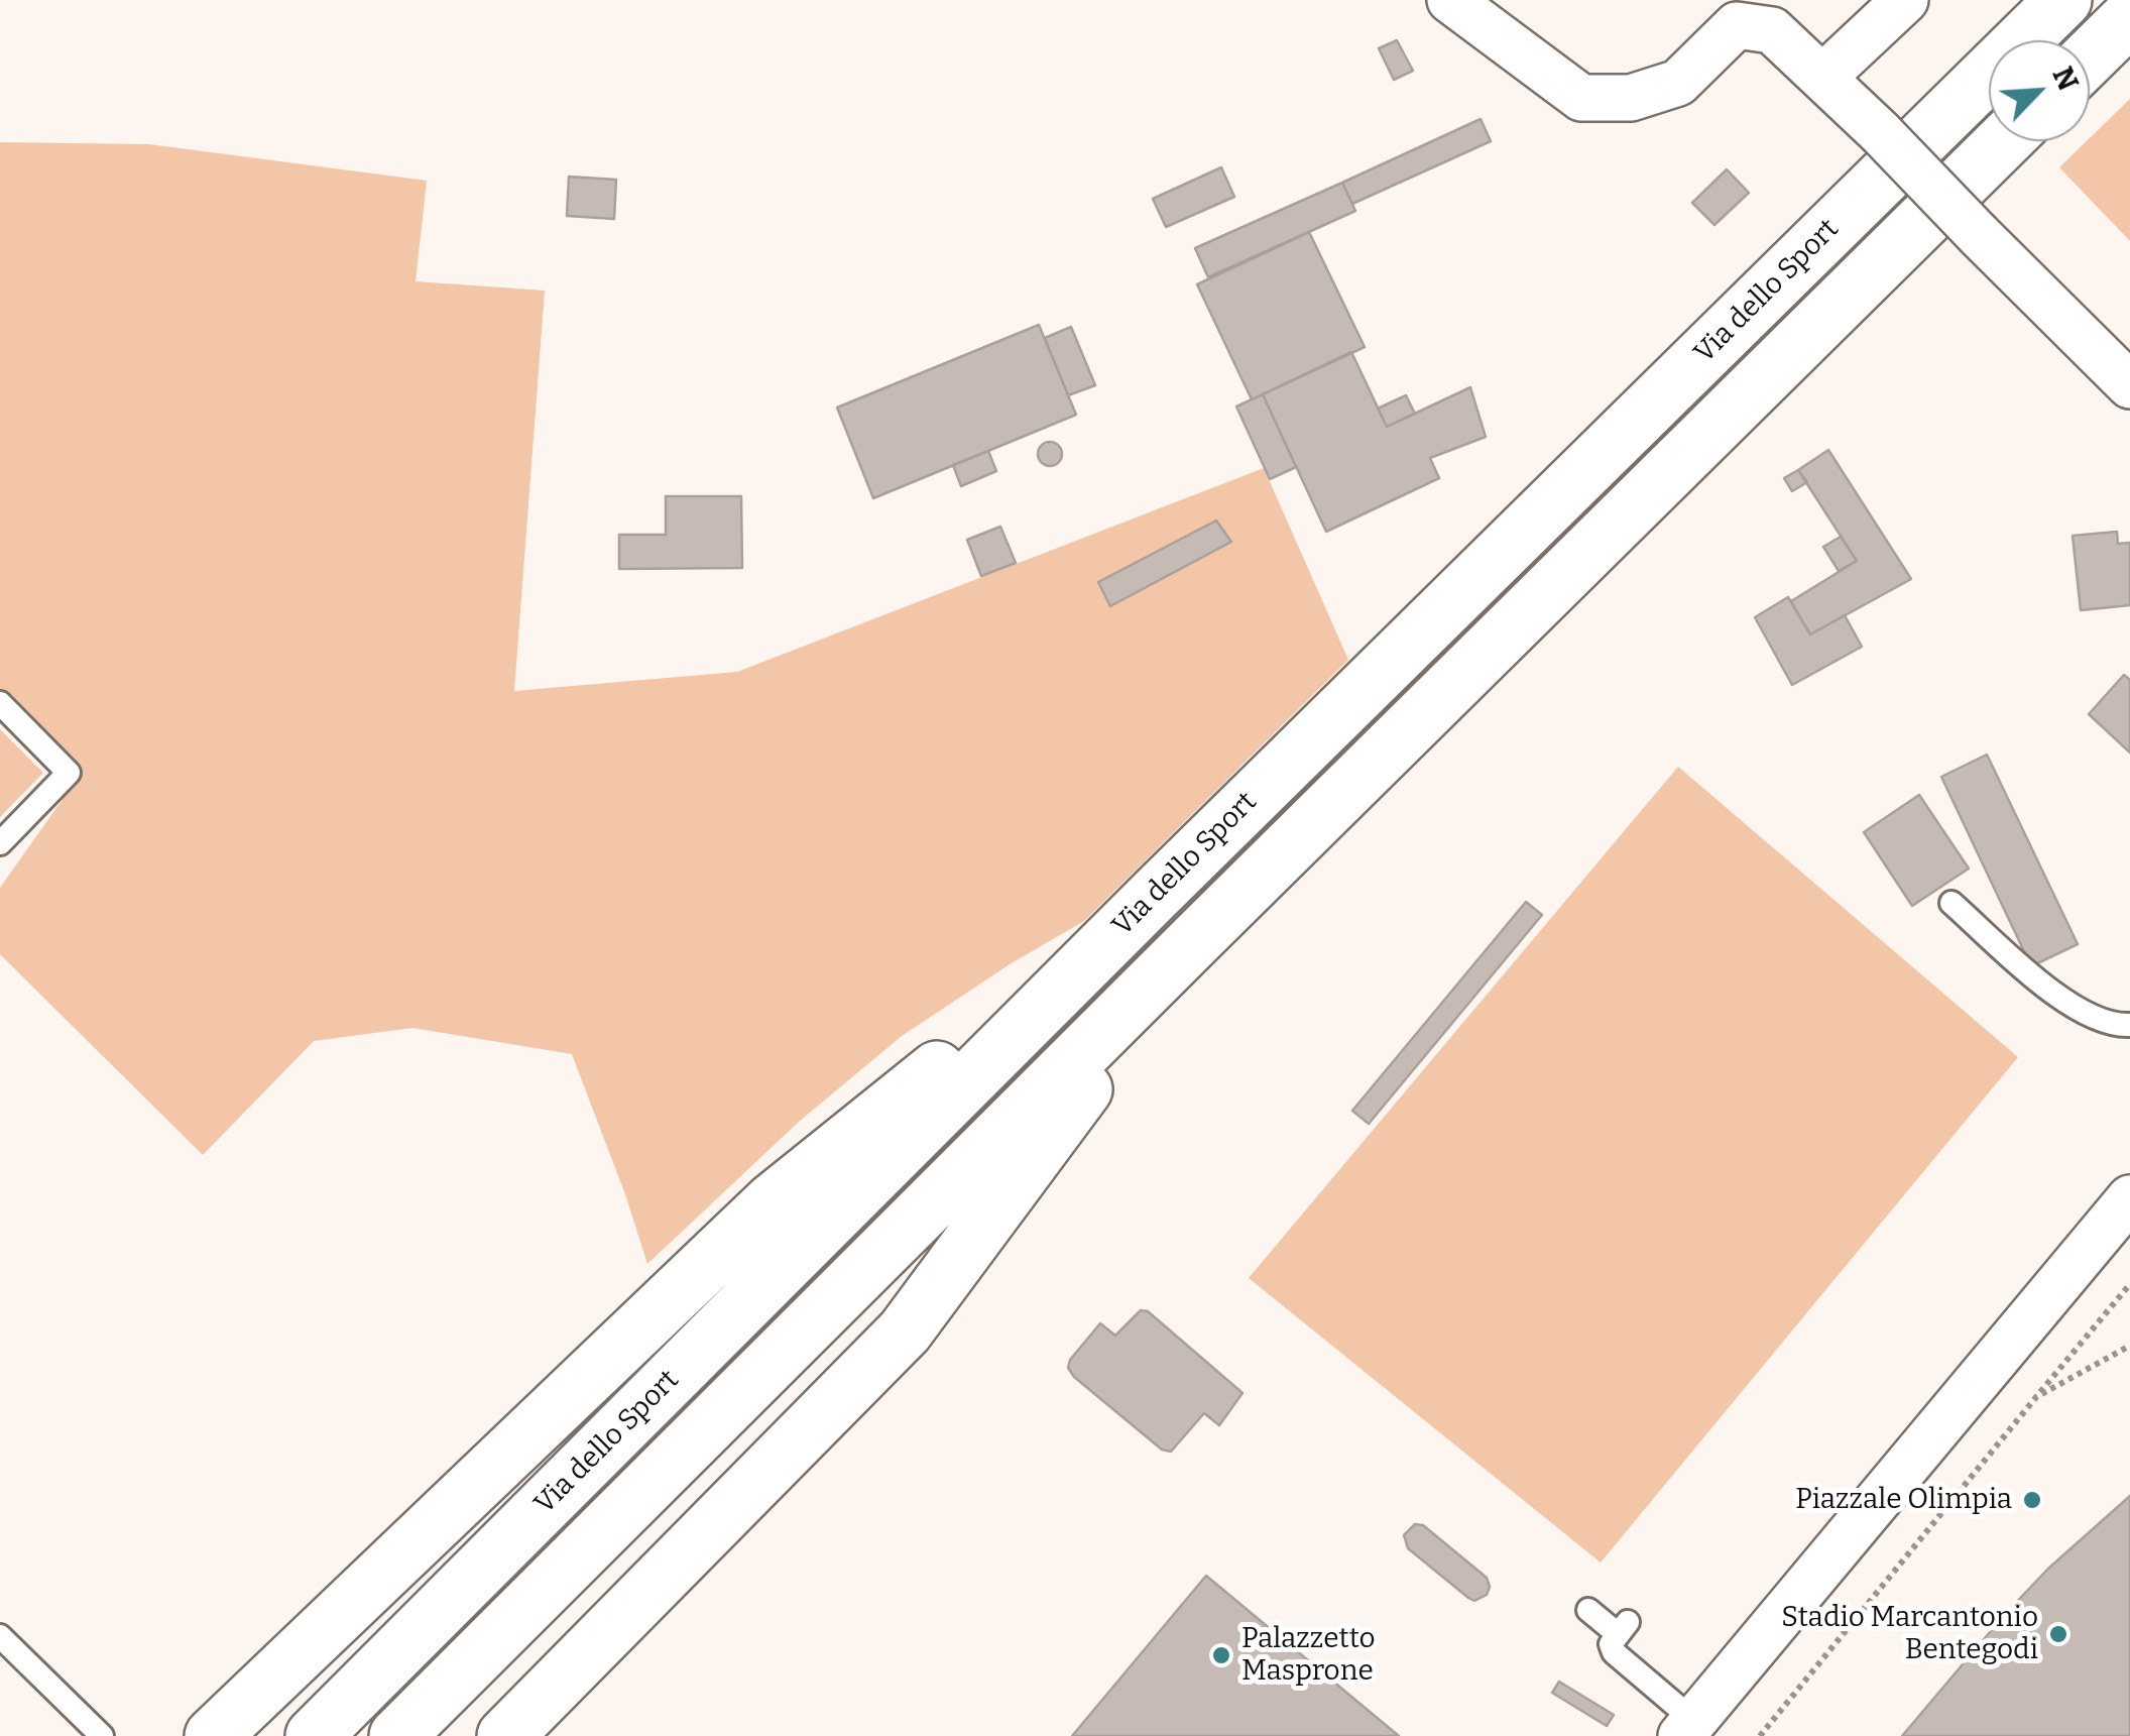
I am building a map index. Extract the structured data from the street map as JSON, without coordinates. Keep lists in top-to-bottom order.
{
  "streets": {
    "street": ["Via dello Sport"]
  },
  "places": ["Piazzale Olimpia", "Stadio Marcantonio Bentegodi", "Palazzetto Masprone"],
  "north": "top right"
}
